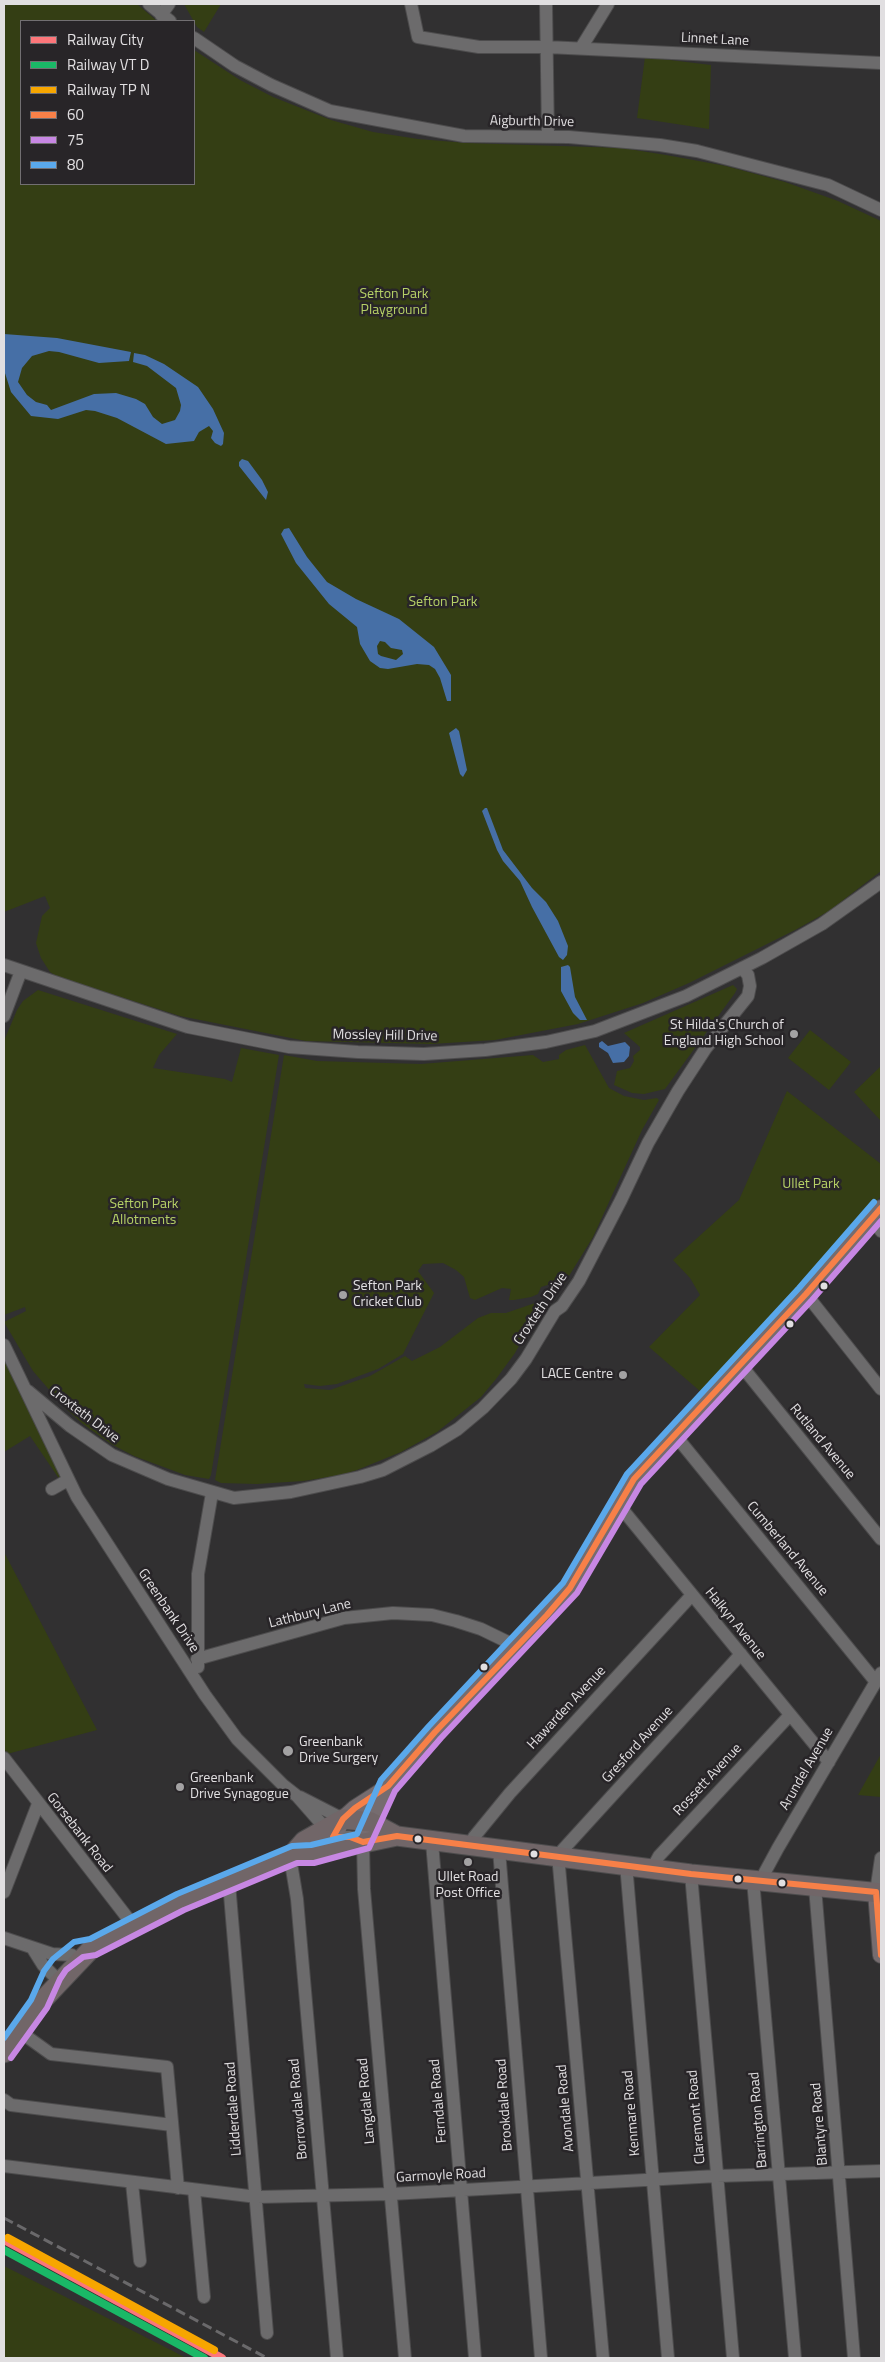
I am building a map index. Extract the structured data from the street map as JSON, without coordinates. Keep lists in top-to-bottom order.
{
  "streets": {
    "street": [
      "Linnet Lane",
      "Aigburth Drive",
      "Mossley Hill Drive",
      "Croxteth Drive",
      "Rutland Avenue",
      "Cumberland Avenue",
      "Greenbank Drive",
      "Lathbury Lane",
      "Halkyn Avenue",
      "Hawarden Avenue",
      "Gresford Avenue",
      "Arundel Avenue",
      "Rossett Avenue",
      "Gorsebank Road",
      "Langdale Road",
      "Ferndale Road",
      "Brookdale Road",
      "Avondale Road",
      "Lidderdale Road",
      "Borrowdale Road",
      "Kenmare Road",
      "Claremont Road",
      "Barrington Road",
      "Blantyre Road",
      "Garmoyle Road"
    ]
  },
  "crossings": [
    ["Mossley Hill Drive", "Croxteth Drive"],
    ["Croxteth Drive", "Greenbank Drive"],
    ["Cumberland Avenue", "Arundel Avenue"],
    ["Halkyn Avenue", "Hawarden Avenue"],
    ["Halkyn Avenue", "Gresford Avenue"],
    ["Halkyn Avenue", "Arundel Avenue"],
    ["Halkyn Avenue", "Rossett Avenue"],
    ["Gresford Avenue", "Avondale Road"],
    ["Arundel Avenue", "Barrington Road"],
    ["Langdale Road", "Garmoyle Road"],
    ["Ferndale Road", "Garmoyle Road"],
    ["Brookdale Road", "Garmoyle Road"],
    ["Avondale Road", "Garmoyle Road"],
    ["Lidderdale Road", "Garmoyle Road"],
    ["Borrowdale Road", "Garmoyle Road"],
    ["Kenmare Road", "Garmoyle Road"],
    ["Claremont Road", "Garmoyle Road"],
    ["Barrington Road", "Garmoyle Road"],
    ["Blantyre Road", "Garmoyle Road"]
  ],
  "parks": [
    "Sefton Park Playground",
    "Sefton Park",
    "Ullet Park",
    "Sefton Park Allotments"
  ],
  "places": [
    "St Hilda's Church of England High School",
    "Sefton Park Cricket Club",
    "LACE Centre",
    "Greenbank Drive Surgery",
    "Greenbank Drive Synagogue",
    "Ullet Road Post Office"
  ],
  "lines": [
    "transit line 80",
    "transit line 60",
    "transit line 75",
    "rail line City"
  ],
  "legend": [
    "Railway City",
    "Railway VT D",
    "Railway TP N",
    "60",
    "75",
    "80"
  ]
}
